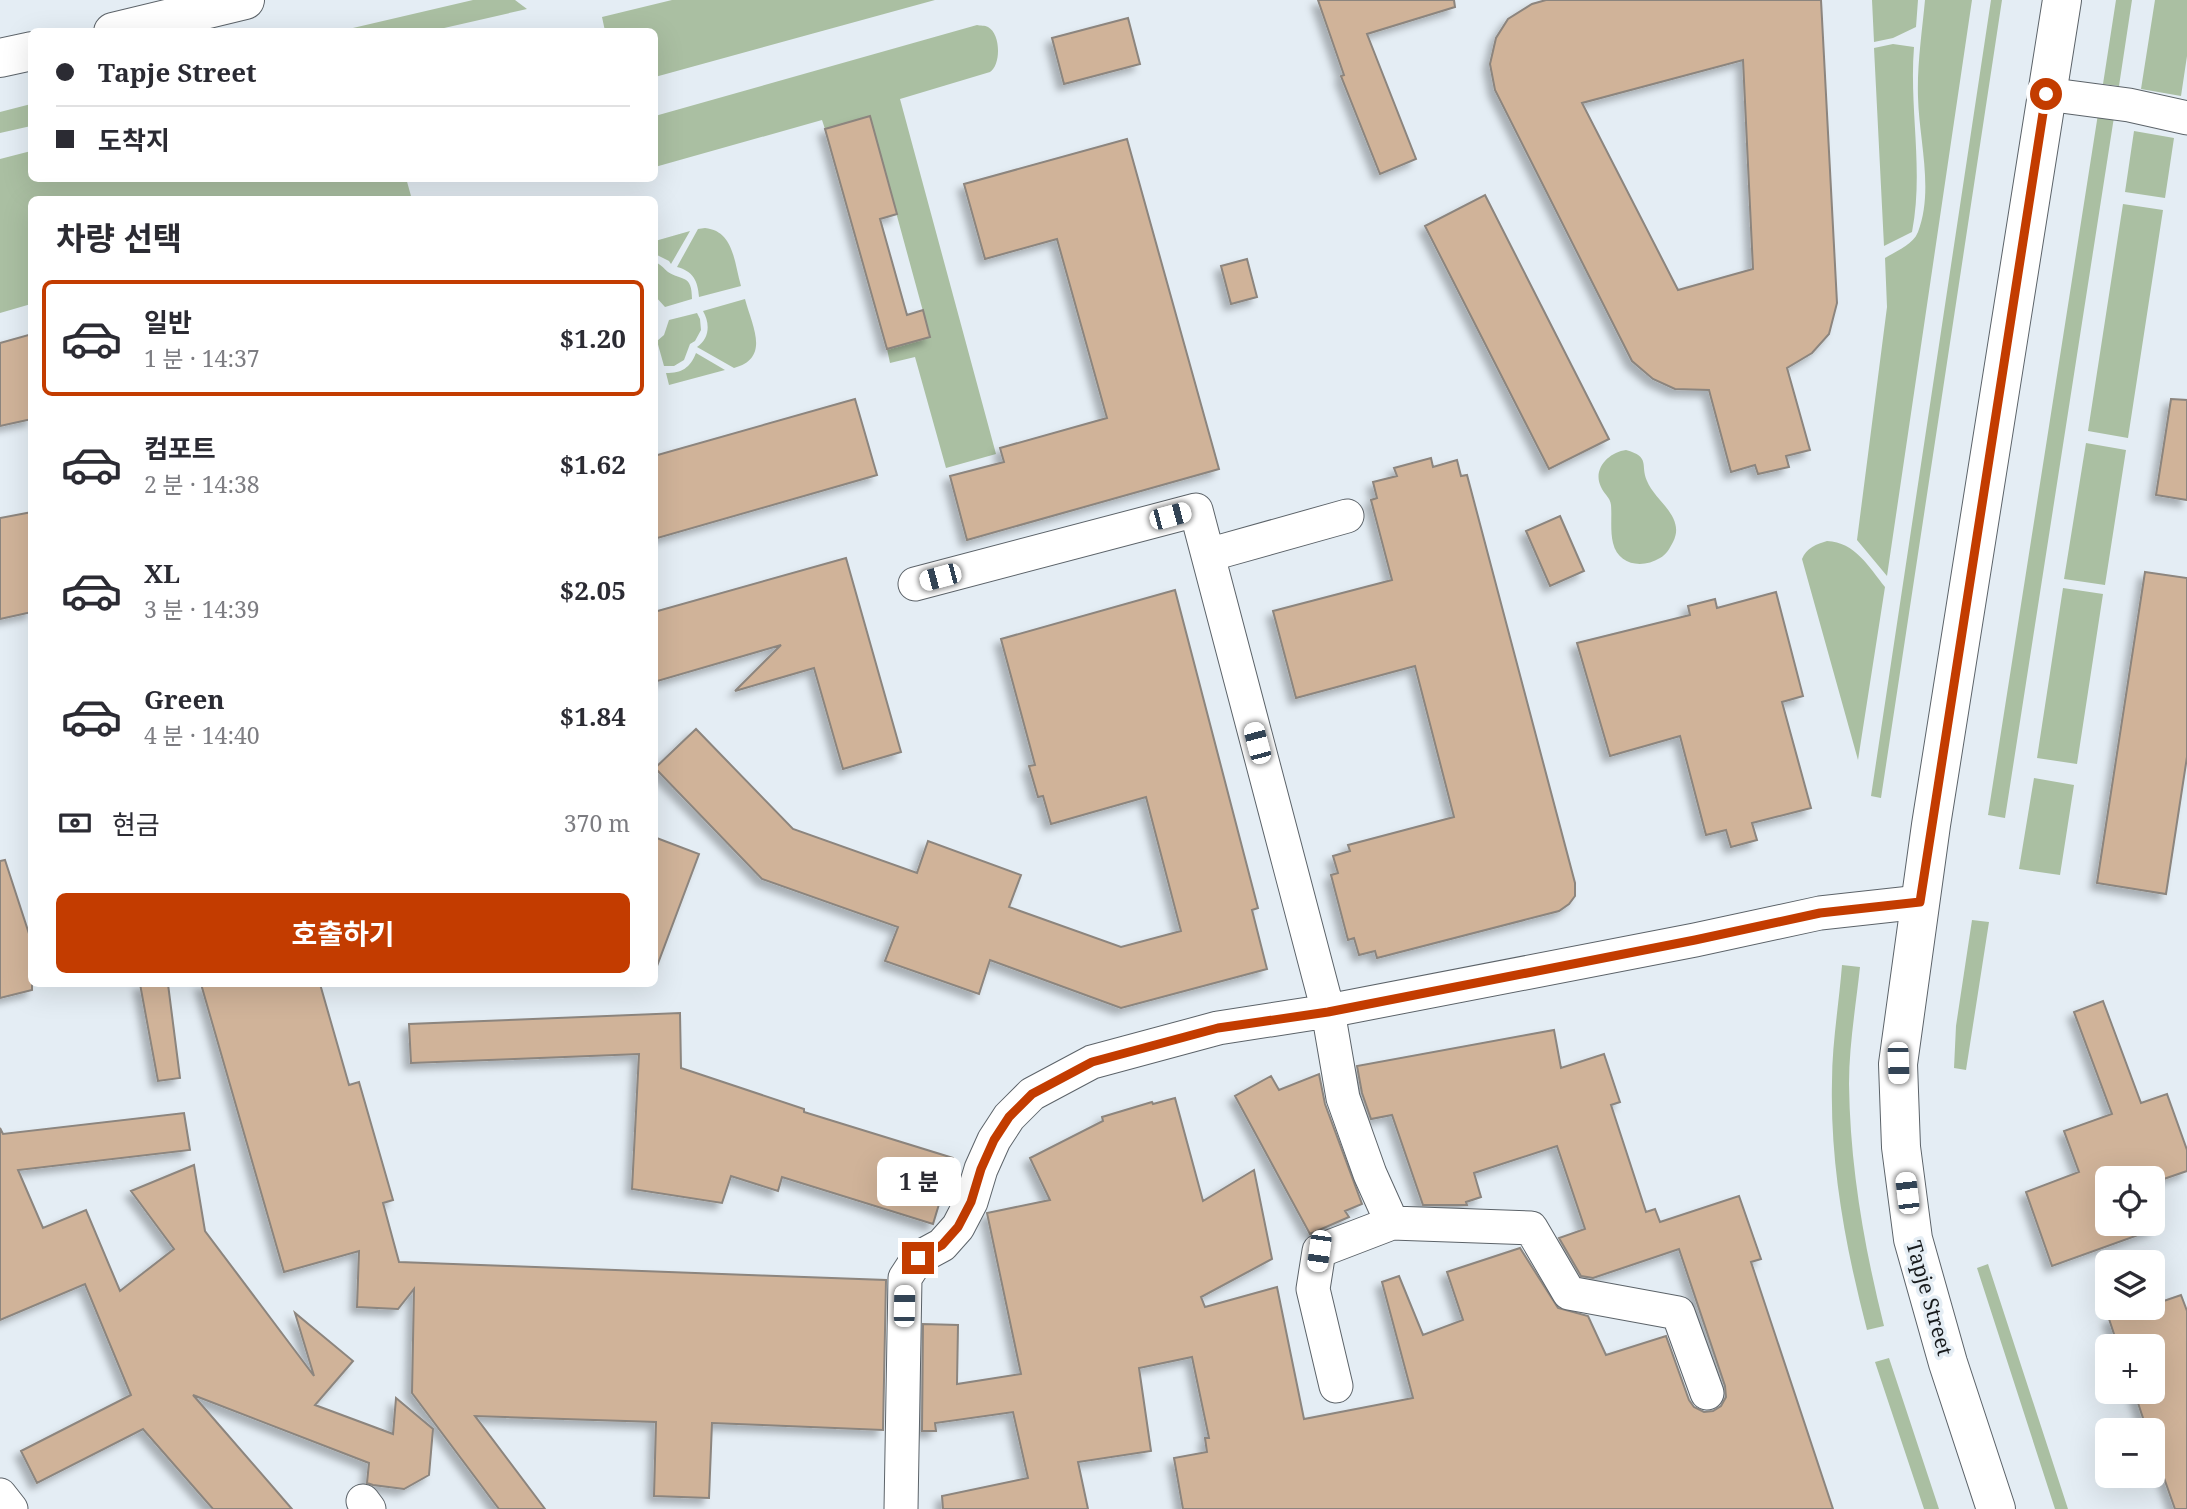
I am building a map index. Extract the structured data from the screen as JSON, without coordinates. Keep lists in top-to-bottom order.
{
  "streets": {
    "main road": ["Tapje Street"]
  },
  "page": {
    "banner": ["Tapje Street", "도착지"],
    "heading": "차량 선택",
    "list": [
      {
        "name": "일반",
        "note": "1 분 · 14:37",
        "value": "$1.20"
      },
      {
        "name": "컴포트",
        "note": "2 분 · 14:38",
        "value": "$1.62"
      },
      {
        "name": "XL",
        "note": "3 분 · 14:39",
        "value": "$2.05"
      },
      {
        "name": "Green",
        "note": "4 분 · 14:40",
        "value": "$1.84"
      }
    ],
    "pay": ["현금", "370 m"],
    "buttons": "호출하기",
    "bubble": "1 분",
    "map_buttons": ["+", "−"]
  }
}
